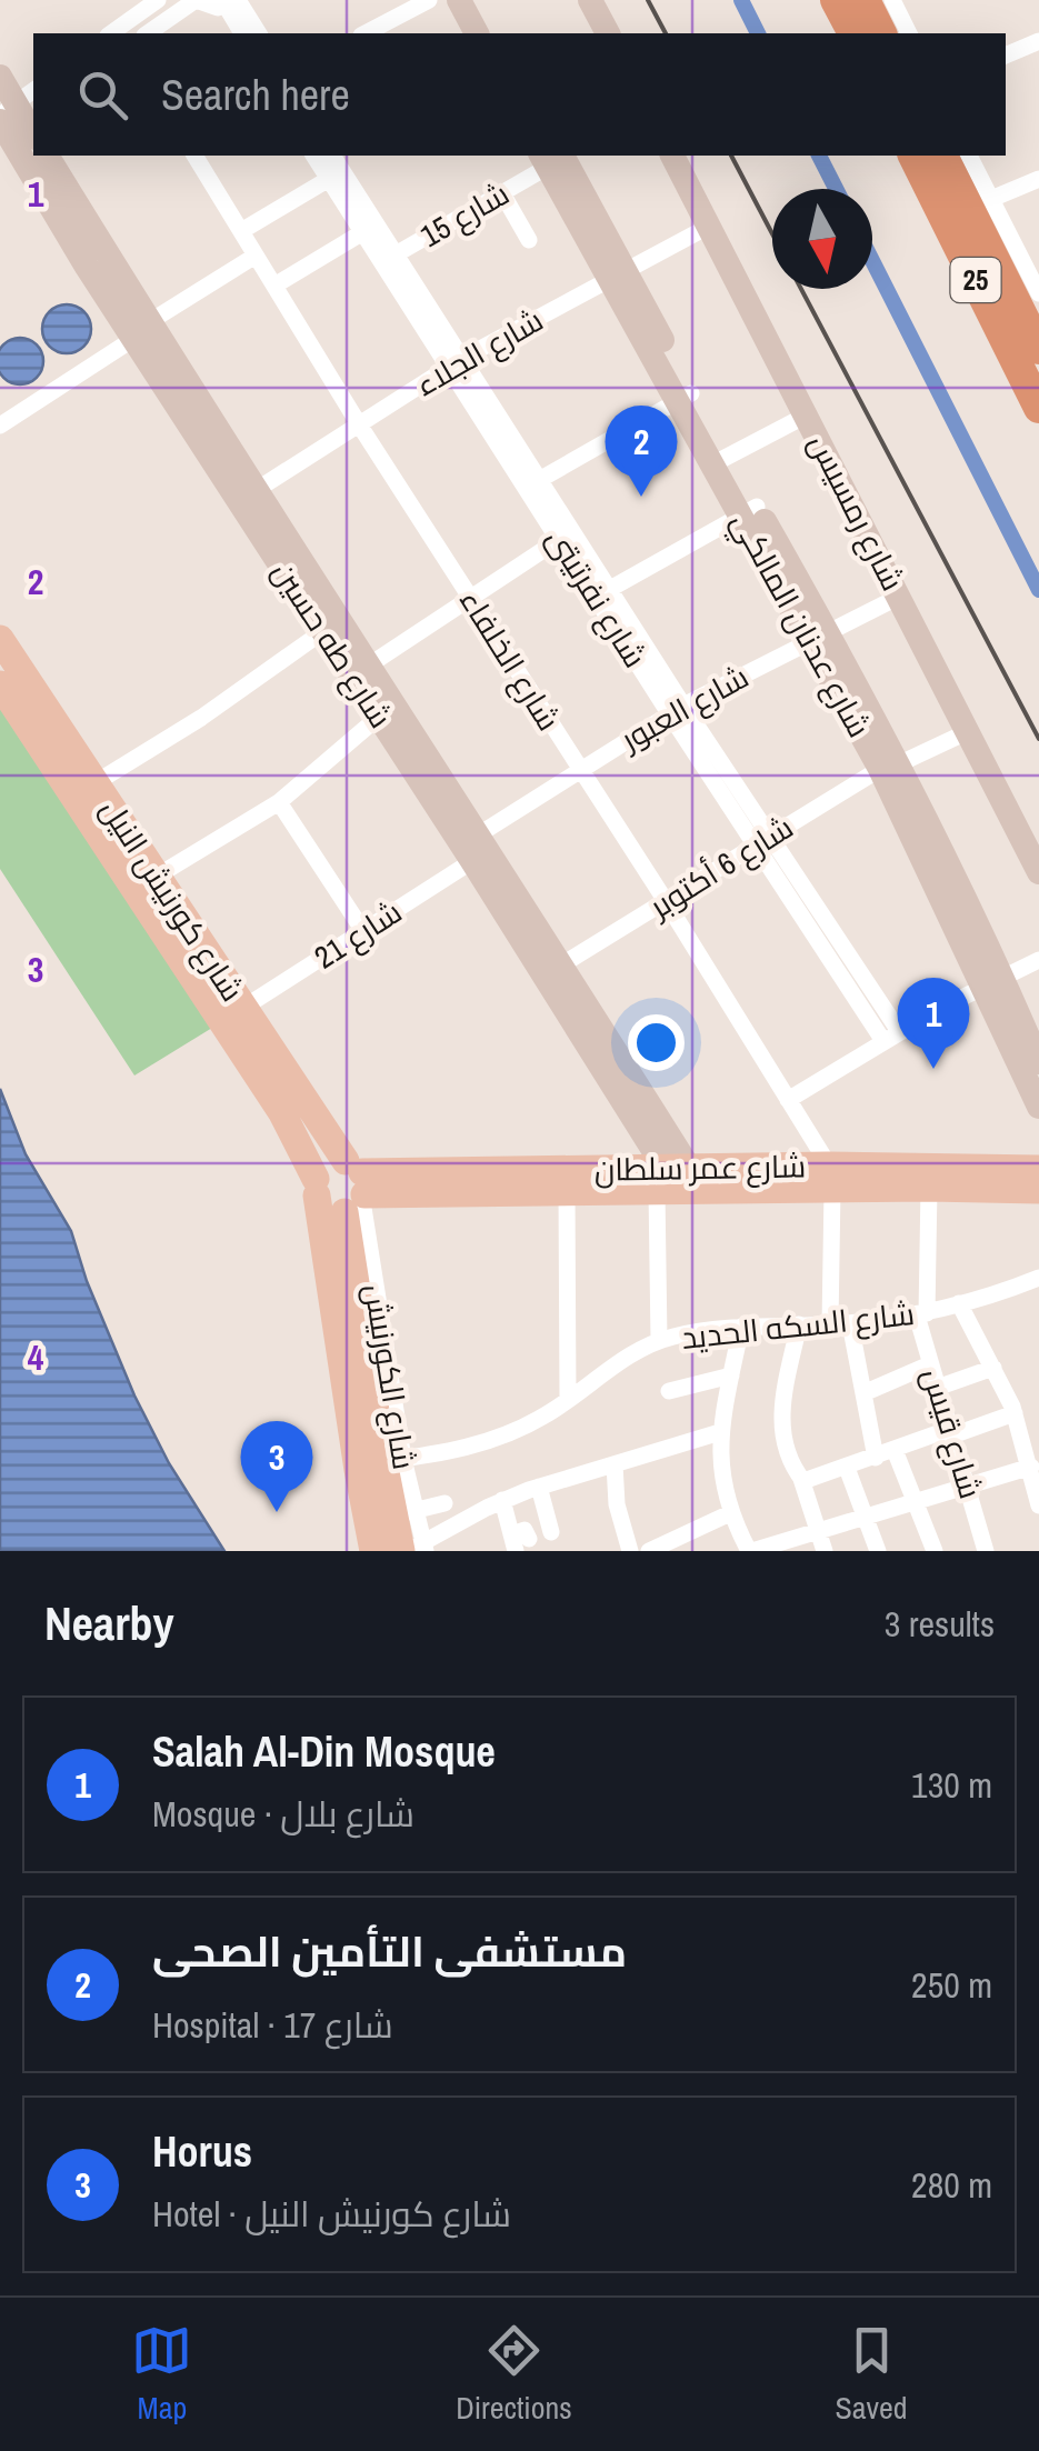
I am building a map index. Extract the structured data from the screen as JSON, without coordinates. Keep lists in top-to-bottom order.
{
  "streets": {
    "highway": ["25"],
    "main road": [
      "شارع رمسيس",
      "شارع عدنان المالكي",
      "شارع طه حسين",
      "شارع كورنيش النيل",
      "شارع عمر سلطان"
    ],
    "street": [
      "شارع 15",
      "شارع الجلاء",
      "شارع نفرتيتى",
      "شارع الخلفاء",
      "شارع العبور",
      "شارع 6 أكتوبر",
      "شارع 21",
      "شارع السكه الحديد",
      "شارع قيس"
    ]
  },
  "crossings": [
    ["شارع 15", "شارع نفرتيتى"],
    ["شارع 15", "شارع عدنان المالكي"],
    ["شارع الجلاء", "شارع رمسيس"],
    ["شارع الجلاء", "شارع نفرتيتى"],
    ["شارع الجلاء", "شارع عدنان المالكي"],
    ["شارع الجلاء", "شارع طه حسين"],
    ["شارع الجلاء", "شارع الخلفاء"],
    ["شارع رمسيس", "شارع العبور"],
    ["شارع رمسيس", "شارع 6 أكتوبر"],
    ["شارع نفرتيتى", "شارع العبور"],
    ["شارع نفرتيتى", "شارع 6 أكتوبر"],
    ["شارع عدنان المالكي", "شارع العبور"],
    ["شارع عدنان المالكي", "شارع 6 أكتوبر"],
    ["شارع طه حسين", "شارع العبور"],
    ["شارع طه حسين", "شارع 6 أكتوبر"],
    ["شارع طه حسين", "شارع 21"],
    ["شارع طه حسين", "شارع عمر سلطان"],
    ["شارع الخلفاء", "شارع العبور"],
    ["شارع الخلفاء", "شارع 6 أكتوبر"],
    ["شارع الخلفاء", "شارع عمر سلطان"],
    ["شارع كورنيش النيل", "شارع 21"],
    ["شارع كورنيش النيل", "شارع عمر سلطان"],
    ["شارع كورنيش النيل", "شارع السكه الحديد"],
    ["شارع عمر سلطان", "شارع قيس"],
    ["شارع السكه الحديد", "شارع قيس"]
  ],
  "north": "bottom",
  "page": {
    "search": "Search here",
    "pins": ["2", "1", "3"],
    "heading": ["Nearby", "3 results"],
    "list": [
      {
        "mark": "1",
        "name": "Salah Al-Din Mosque",
        "note": "Mosque · شارع بلال",
        "value": "130 m"
      },
      {
        "mark": "2",
        "name": "مستشفى التأمين الصحى",
        "note": "Hospital · شارع 17",
        "value": "250 m"
      },
      {
        "mark": "3",
        "name": "Horus",
        "note": "Hotel · شارع كورنيش النيل",
        "value": "280 m"
      }
    ],
    "nav": ["Map", "Directions", "Saved"]
  },
  "grid": {
    "rows": [
      "1",
      "2",
      "3",
      "4"
    ]
  }
}
